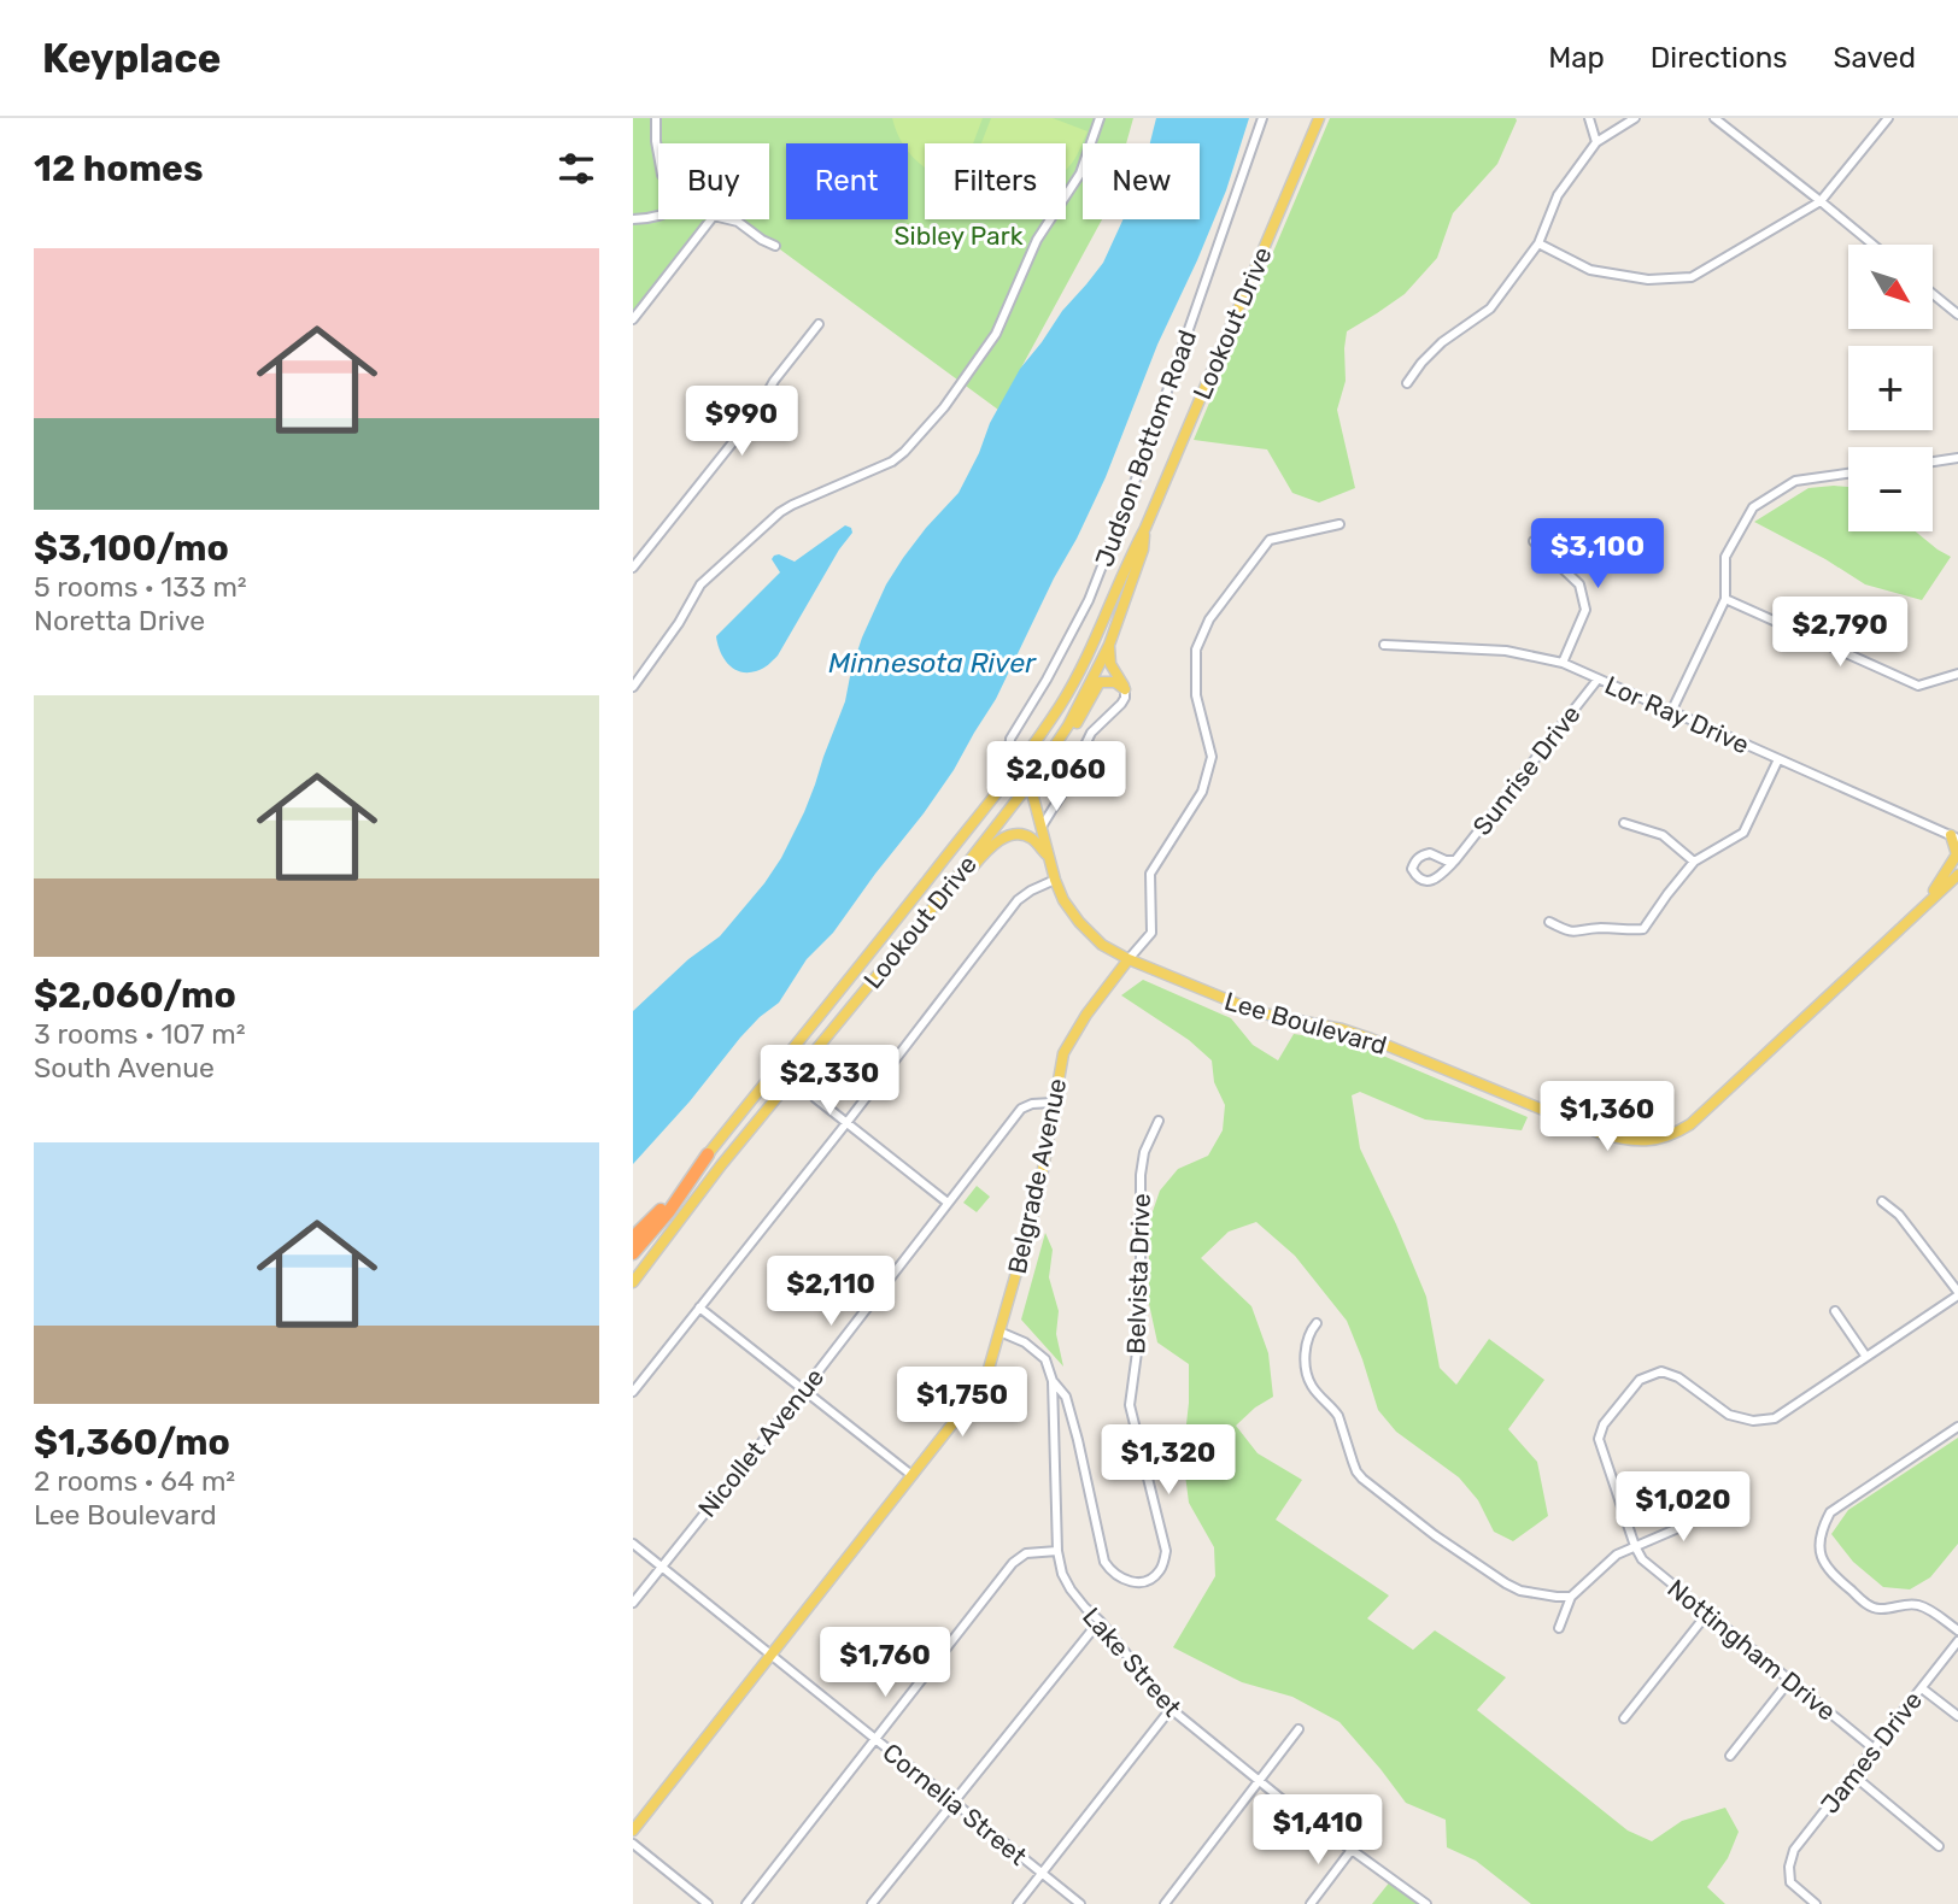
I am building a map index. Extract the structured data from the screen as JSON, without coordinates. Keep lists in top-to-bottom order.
{
  "streets": {
    "main road": ["Lookout Drive", "Lee Boulevard", "Belgrade Avenue"],
    "street": [
      "Judson Bottom Road",
      "Lor Ray Drive",
      "Sunrise Drive",
      "Belvista Drive",
      "Nicollet Avenue",
      "Nottingham Drive",
      "Lake Street",
      "James Drive",
      "Cornelia Street"
    ]
  },
  "crossings": [
    ["Lookout Drive", "Judson Bottom Road"],
    ["Lookout Drive", "Lee Boulevard"],
    ["Judson Bottom Road", "Lee Boulevard"],
    ["Lor Ray Drive", "Sunrise Drive"],
    ["Lee Boulevard", "Belgrade Avenue"],
    ["Belgrade Avenue", "Nicollet Avenue"],
    ["Belgrade Avenue", "Cornelia Street"],
    ["Belvista Drive", "Lake Street"],
    ["Nicollet Avenue", "Cornelia Street"],
    ["Nottingham Drive", "James Drive"]
  ],
  "water": ["Minnesota River"],
  "parks": ["Sibley Park"],
  "north": "bottom right",
  "page": {
    "header": "Keyplace",
    "nav": ["Map", "Directions", "Saved"],
    "heading": "12 homes",
    "chip": [
      "Buy",
      "Rent",
      "Filters",
      "New"
    ],
    "list": [
      {
        "name": "$3,100/mo",
        "note": "5 rooms · 133 m² · Noretta Drive"
      },
      {
        "name": "$2,060/mo",
        "note": "3 rooms · 107 m² · South Avenue"
      },
      {
        "name": "$1,360/mo",
        "note": "2 rooms · 64 m² · Lee Boulevard"
      }
    ],
    "map_buttons": ["+", "−"],
    "price": [
      "$990",
      "$3,100",
      "$2,790",
      "$2,060",
      "$2,330",
      "$1,360",
      "$2,110",
      "$1,750",
      "$1,320",
      "$1,020",
      "$1,760",
      "$1,410"
    ]
  }
}
